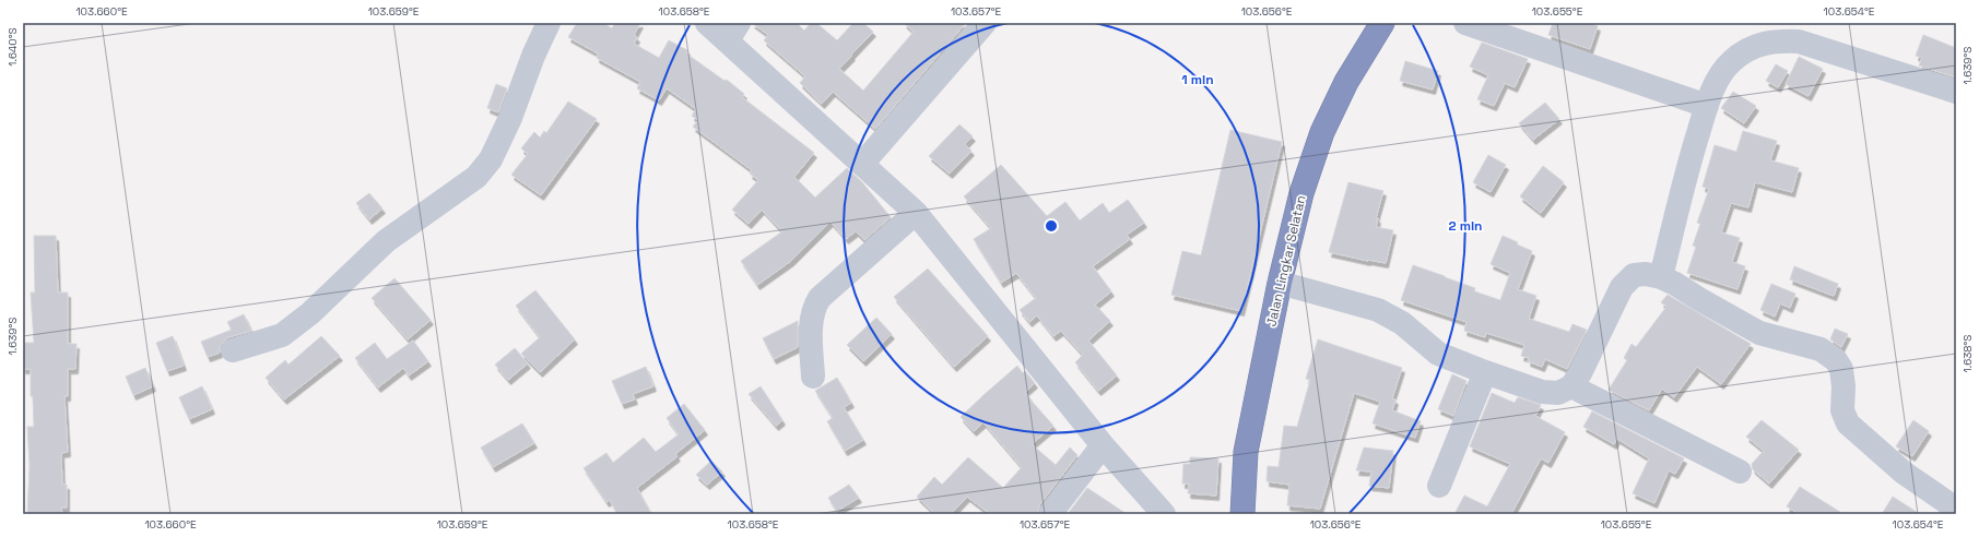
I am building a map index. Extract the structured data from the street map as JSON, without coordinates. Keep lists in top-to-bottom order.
{
  "streets": {
    "highway": ["Jalan Lingkar Selatan"]
  },
  "coordinates": [
    "103.660°E",
    "103.659°E",
    "103.658°E",
    "103.657°E",
    "103.656°E",
    "103.655°E",
    "103.654°E",
    "1.640°S",
    "1.639°S",
    "1.638°S"
  ],
  "rings": ["1 min", "2 min"]
}
